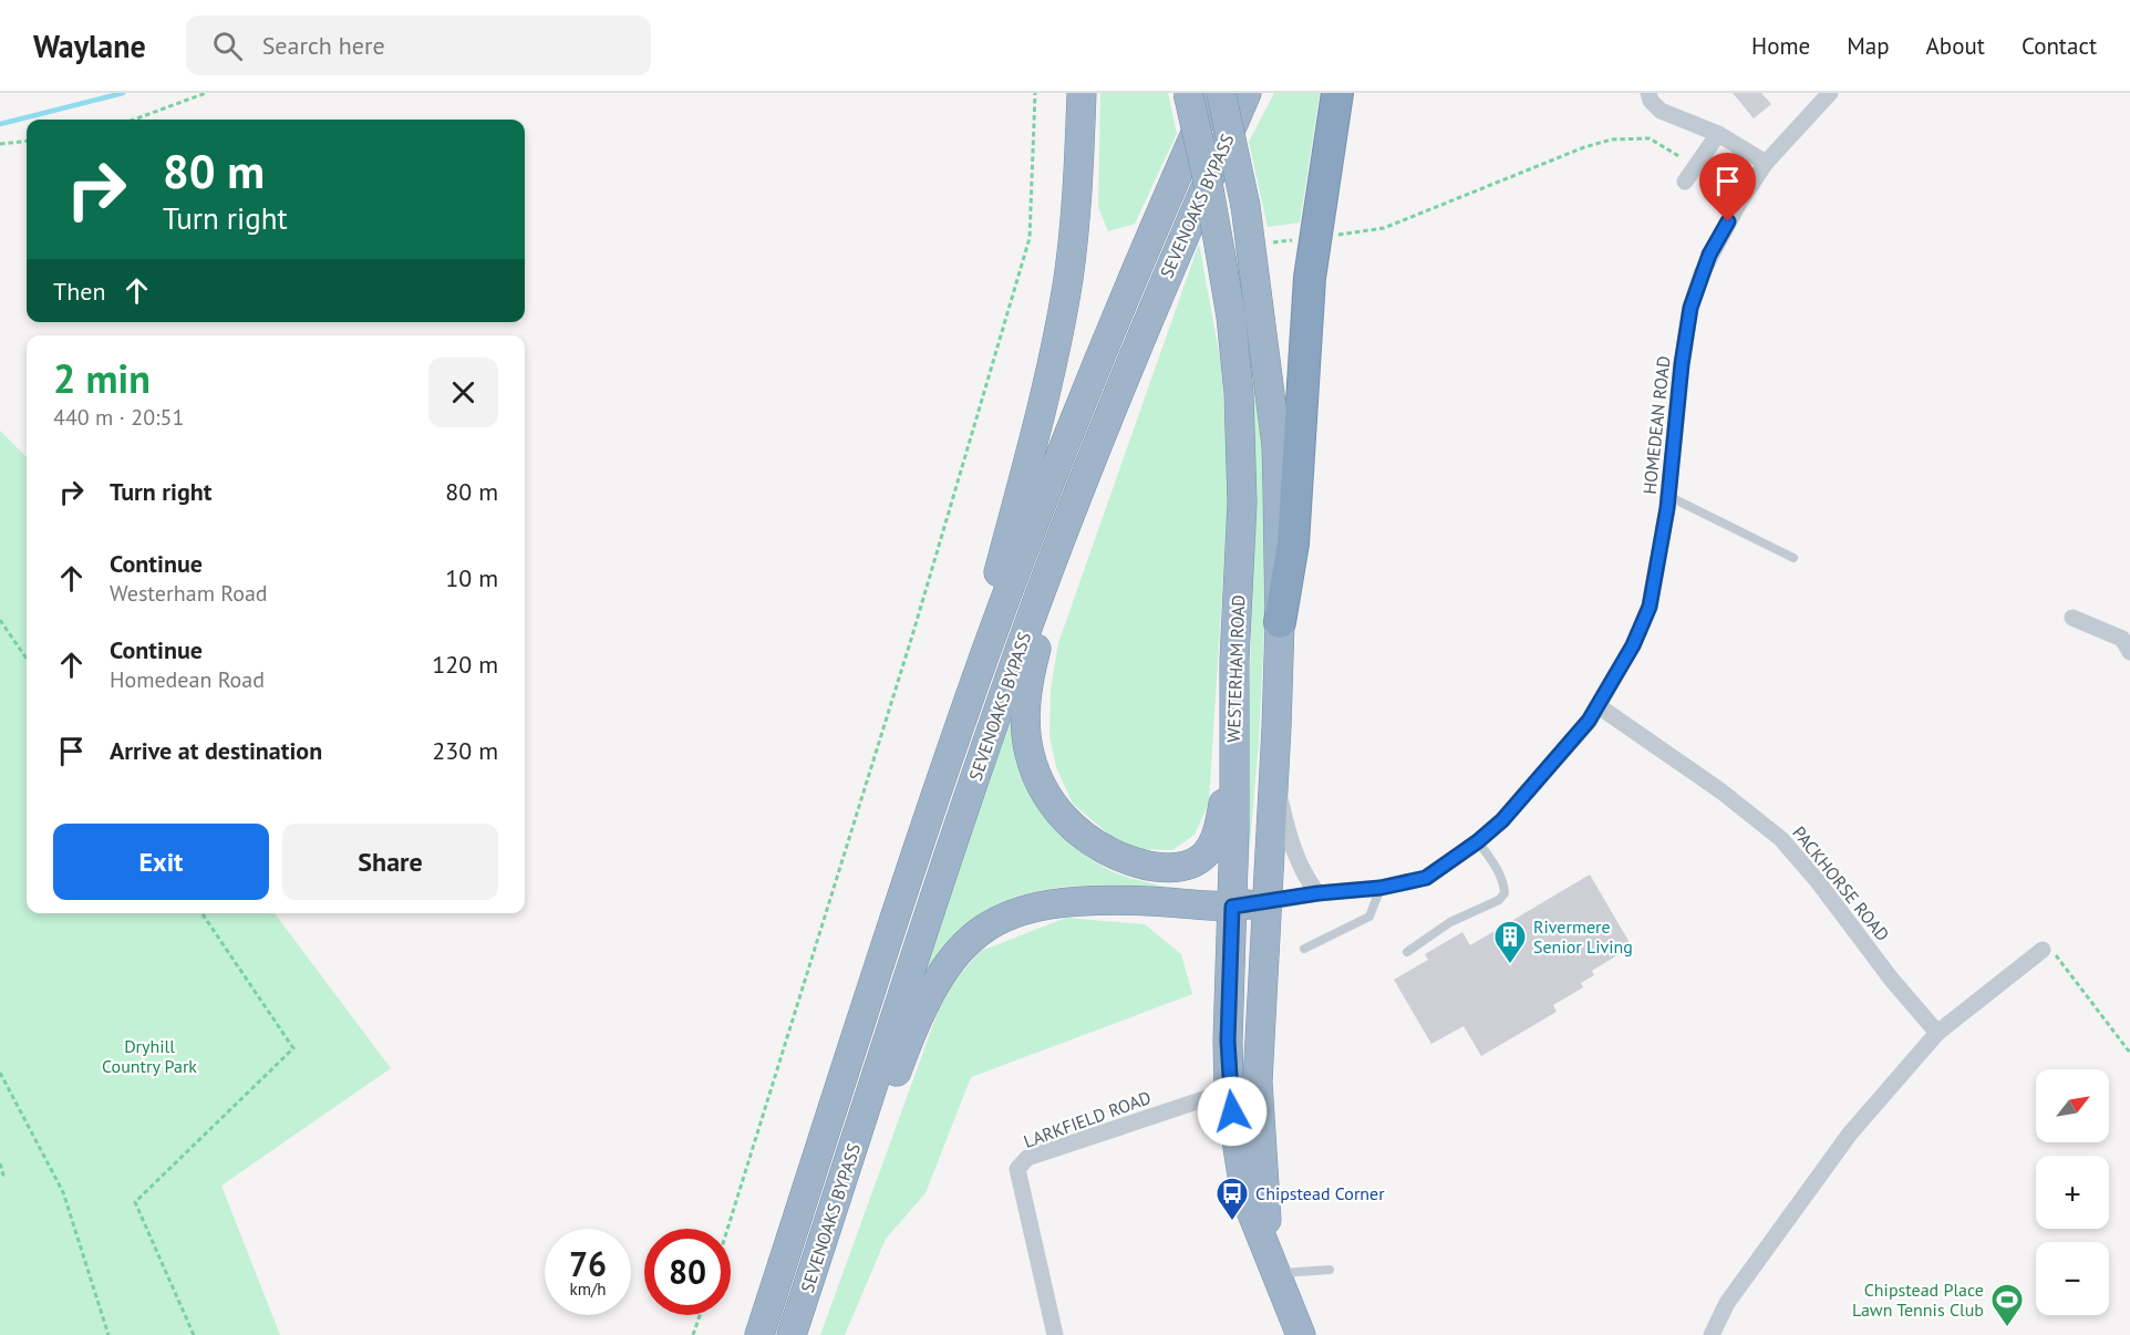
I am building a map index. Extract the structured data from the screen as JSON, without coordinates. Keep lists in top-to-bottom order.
{
  "streets": {
    "highway": ["SEVENOAKS BYPASS", "WESTERHAM ROAD"],
    "street": ["HOMEDEAN ROAD", "PACKHORSE ROAD", "LARKFIELD ROAD"]
  },
  "crossings": [
    ["HOMEDEAN ROAD", "PACKHORSE ROAD"],
    ["WESTERHAM ROAD", "LARKFIELD ROAD"]
  ],
  "parks": ["Dryhill Country Park"],
  "places": {
    "building": ["Rivermere Senior Living"],
    "bus stop": ["Chipstead Corner"],
    "sports": ["Chipstead Place Lawn Tennis Club"]
  },
  "north": "top right",
  "page": {
    "header": "Waylane",
    "search": "Search here",
    "nav": [
      "Home",
      "Map",
      "About",
      "Contact"
    ],
    "turn": ["80 m", "Turn right"],
    "then": "Then",
    "heading": ["2 min", "440 m · 20:51"],
    "list": [
      {
        "name": "Turn right",
        "value": "80 m"
      },
      {
        "name": "Continue",
        "note": "Westerham Road",
        "value": "10 m"
      },
      {
        "name": "Continue",
        "note": "Homedean Road",
        "value": "120 m"
      },
      {
        "name": "Arrive at destination",
        "value": "230 m"
      }
    ],
    "buttons": ["Exit", "Share"],
    "map_buttons": ["+", "−"],
    "speed": "76 km/h",
    "limit": "80"
  }
}
